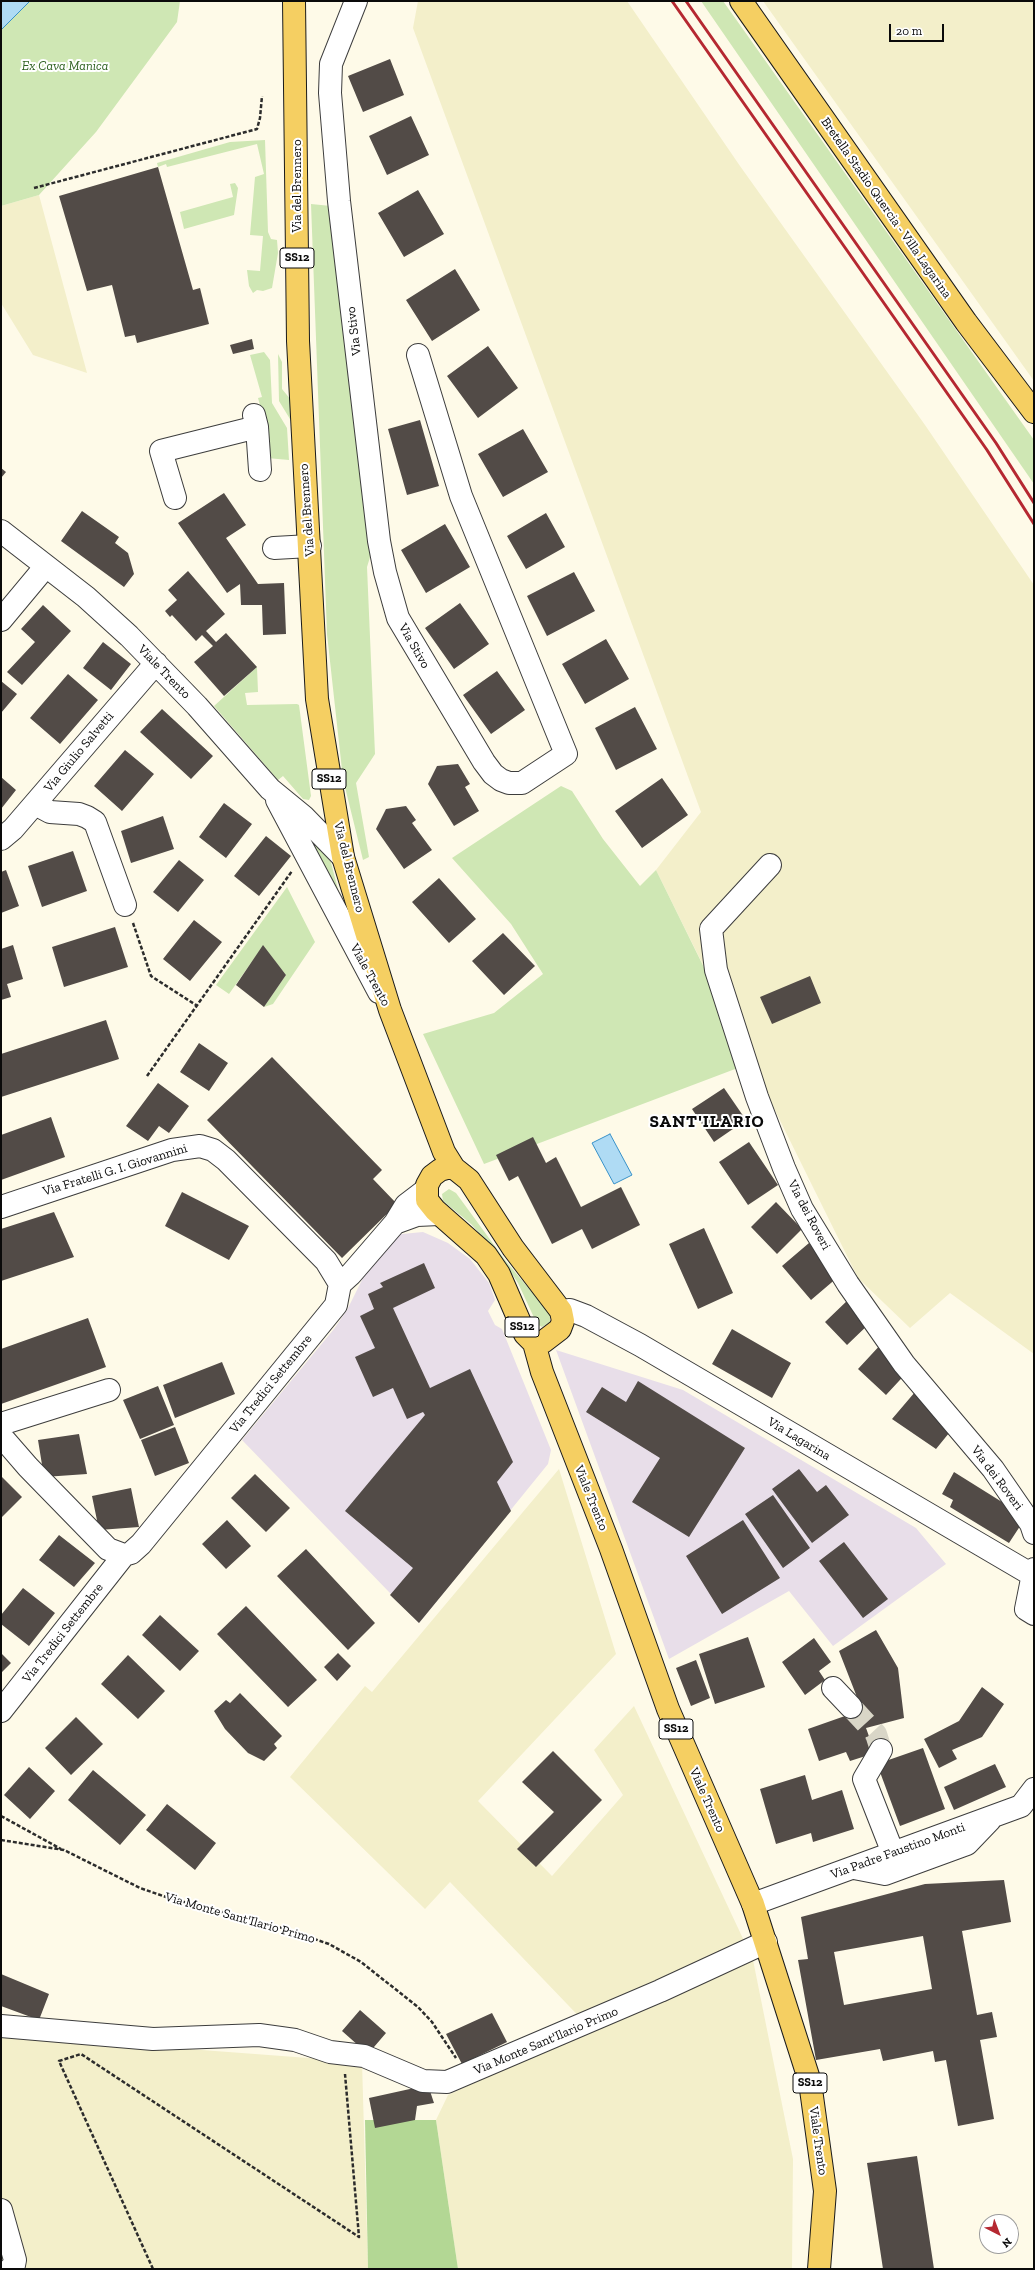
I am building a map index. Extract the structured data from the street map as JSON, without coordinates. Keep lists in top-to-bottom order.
{
  "streets": {
    "main road": [
      "Via del Brennero",
      "Bretella Stadio Quercia - Villa Lagarina",
      "SS12",
      "Viale Trento"
    ],
    "street": [
      "Via Stivo",
      "Via Giulio Salvetti",
      "Via Fratelli G. I. Giovannini",
      "Via dei Roveri",
      "Via Tredici Settembre",
      "Via Lagarina",
      "Via Padre Faustino Monti",
      "Via Monte Sant'Ilario Primo"
    ]
  },
  "crossings": [
    ["Via del Brennero", "Viale Trento"],
    ["SS12", "Viale Trento"],
    ["SS12", "Via Lagarina"],
    ["Viale Trento", "Via Giulio Salvetti"],
    ["Viale Trento", "Via Lagarina"],
    ["Viale Trento", "Via Padre Faustino Monti"],
    ["Viale Trento", "Via Monte Sant'Ilario Primo"],
    ["Via Fratelli G. I. Giovannini", "Via Tredici Settembre"]
  ],
  "districts": ["SANT'ILARIO"],
  "parks": ["Ex Cava Manica"],
  "scale_bar": "20 m",
  "north": "bottom right"
}
